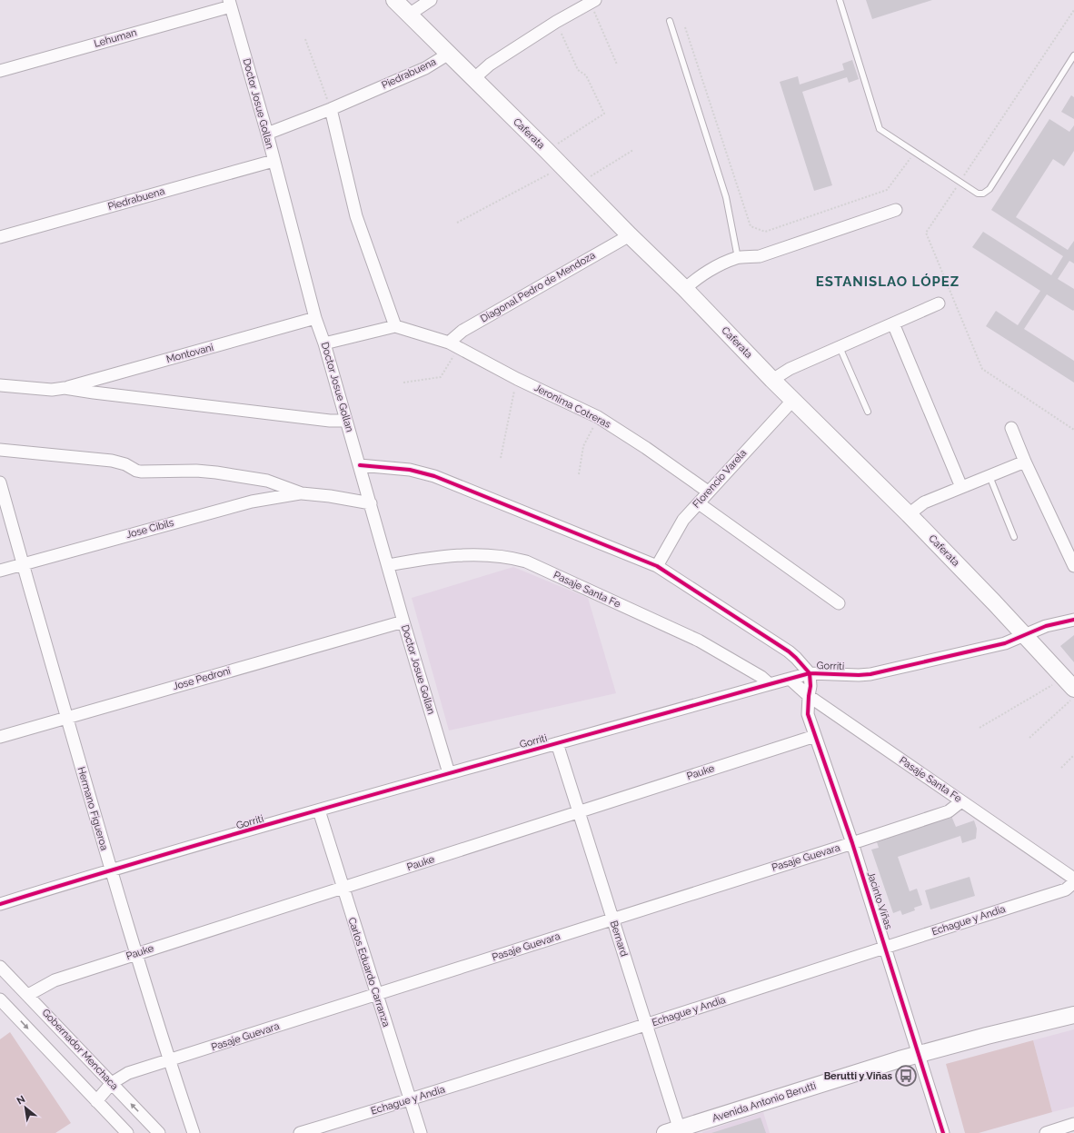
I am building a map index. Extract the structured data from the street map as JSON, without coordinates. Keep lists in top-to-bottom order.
{
  "streets": {
    "street": [
      "Lehuman",
      "Piedrabuena",
      "Doctor Josue Gollan",
      "Caferata",
      "Diagonal Pedro de Mendoza",
      "Montovani",
      "Jeronima Cotreras",
      "Florencio Varela",
      "Jose Cibils",
      "Pasaje Santa Fe",
      "Gorriti",
      "Jose Pedroni",
      "Pauke",
      "Hermano Figueroa",
      "Pasaje Guevara",
      "Jacinto Viñas",
      "Echague y Andia",
      "Bernard",
      "Carlos Eduardo Carranza",
      "Gobernador Menchaca",
      "Avenida Antonio Berutti"
    ]
  },
  "crossings": [
    ["Lehuman", "Doctor Josue Gollan"],
    ["Piedrabuena", "Doctor Josue Gollan"],
    ["Piedrabuena", "Caferata"],
    ["Doctor Josue Gollan", "Montovani"],
    ["Doctor Josue Gollan", "Pasaje Santa Fe"],
    ["Doctor Josue Gollan", "Gorriti"],
    ["Doctor Josue Gollan", "Jose Pedroni"],
    ["Caferata", "Diagonal Pedro de Mendoza"],
    ["Caferata", "Florencio Varela"],
    ["Caferata", "Gorriti"],
    ["Diagonal Pedro de Mendoza", "Jeronima Cotreras"],
    ["Jeronima Cotreras", "Florencio Varela"],
    ["Jose Cibils", "Hermano Figueroa"],
    ["Pasaje Santa Fe", "Gorriti"],
    ["Pasaje Santa Fe", "Pasaje Guevara"],
    ["Pasaje Santa Fe", "Jacinto Viñas"],
    ["Gorriti", "Hermano Figueroa"],
    ["Gorriti", "Jacinto Viñas"],
    ["Gorriti", "Bernard"],
    ["Gorriti", "Carlos Eduardo Carranza"],
    ["Jose Pedroni", "Hermano Figueroa"],
    ["Pauke", "Hermano Figueroa"],
    ["Pauke", "Jacinto Viñas"],
    ["Pauke", "Bernard"],
    ["Pauke", "Carlos Eduardo Carranza"],
    ["Pauke", "Gobernador Menchaca"],
    ["Hermano Figueroa", "Pasaje Guevara"],
    ["Pasaje Guevara", "Jacinto Viñas"],
    ["Pasaje Guevara", "Bernard"],
    ["Pasaje Guevara", "Carlos Eduardo Carranza"],
    ["Pasaje Guevara", "Gobernador Menchaca"],
    ["Jacinto Viñas", "Echague y Andia"],
    ["Jacinto Viñas", "Avenida Antonio Berutti"],
    ["Echague y Andia", "Bernard"],
    ["Echague y Andia", "Carlos Eduardo Carranza"],
    ["Bernard", "Avenida Antonio Berutti"]
  ],
  "districts": ["ESTANISLAO LÓPEZ"],
  "places": {
    "bus stop": ["Berutti y Viñas"]
  },
  "north": "top left"
}
